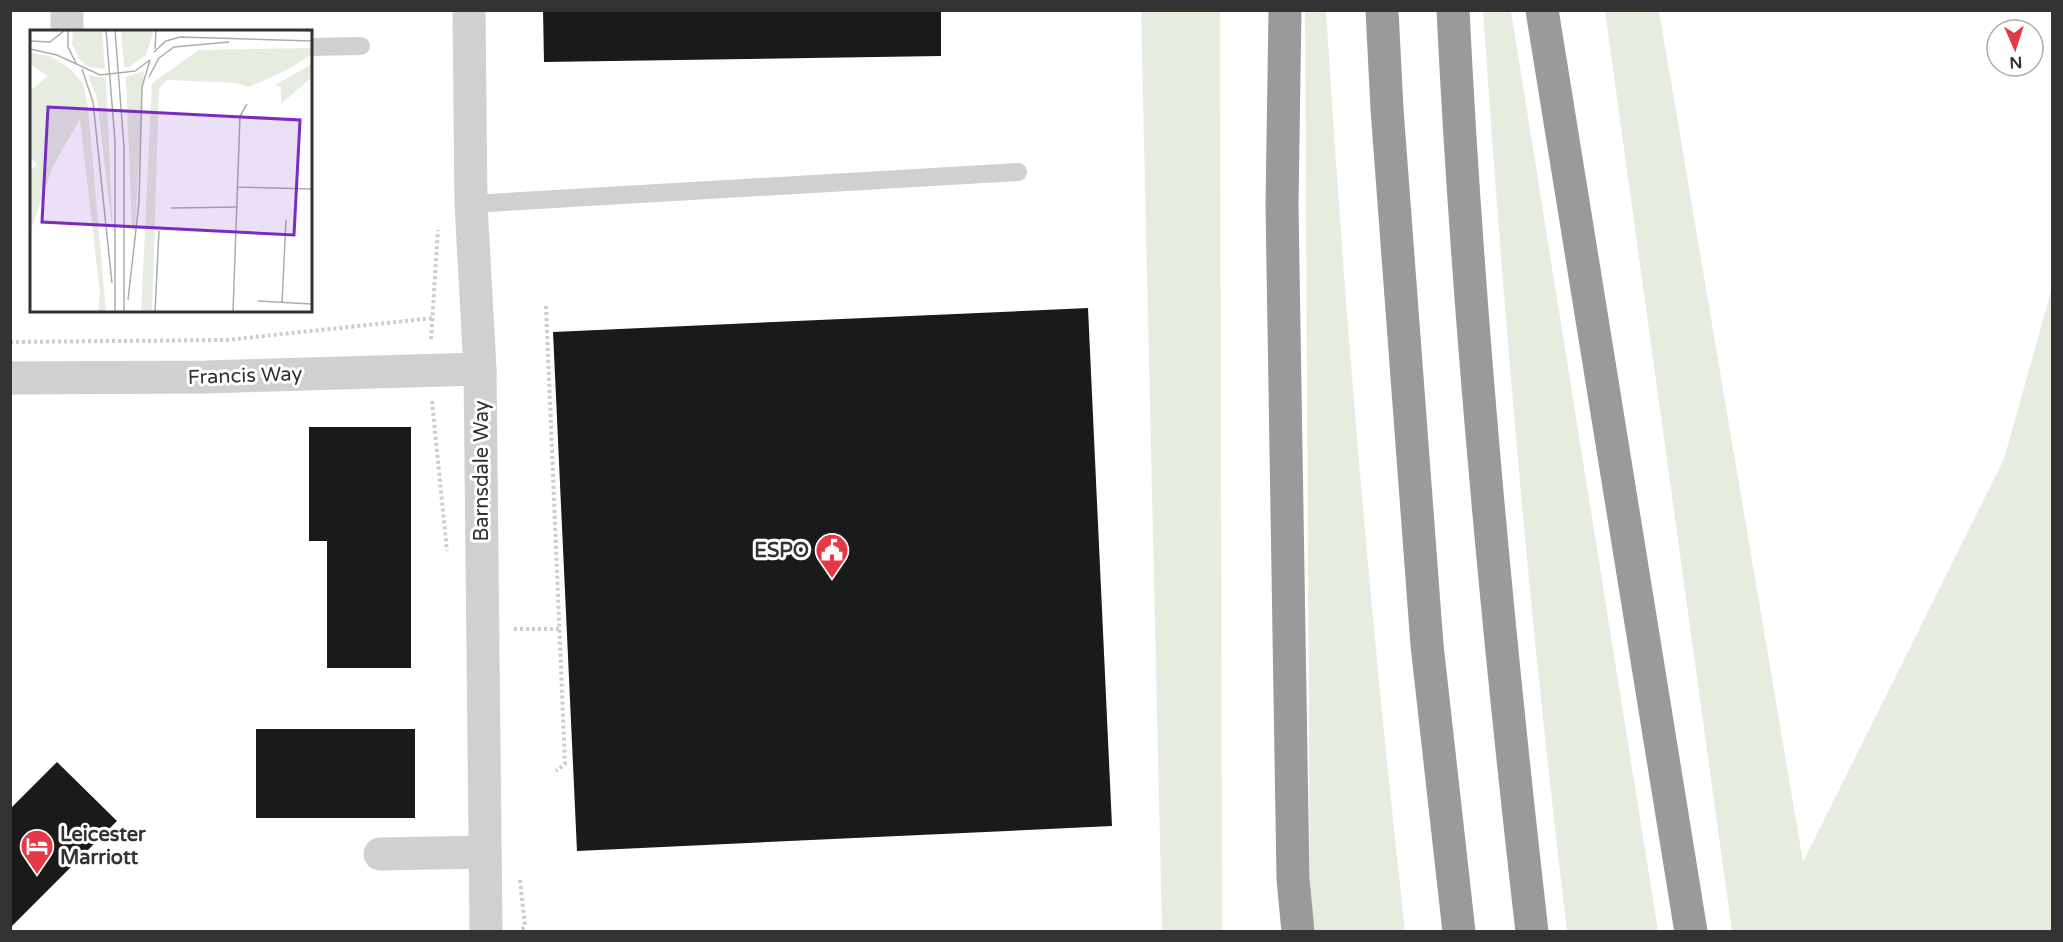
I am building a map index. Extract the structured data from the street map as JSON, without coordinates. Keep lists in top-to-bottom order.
{
  "streets": {
    "street": ["Francis Way", "Barnsdale Way"]
  },
  "crossings": [
    ["Francis Way", "Barnsdale Way"]
  ],
  "places": {
    "public building": ["ESPO"],
    "hotel": ["Leicester Marriott"]
  },
  "north": "bottom"
}
